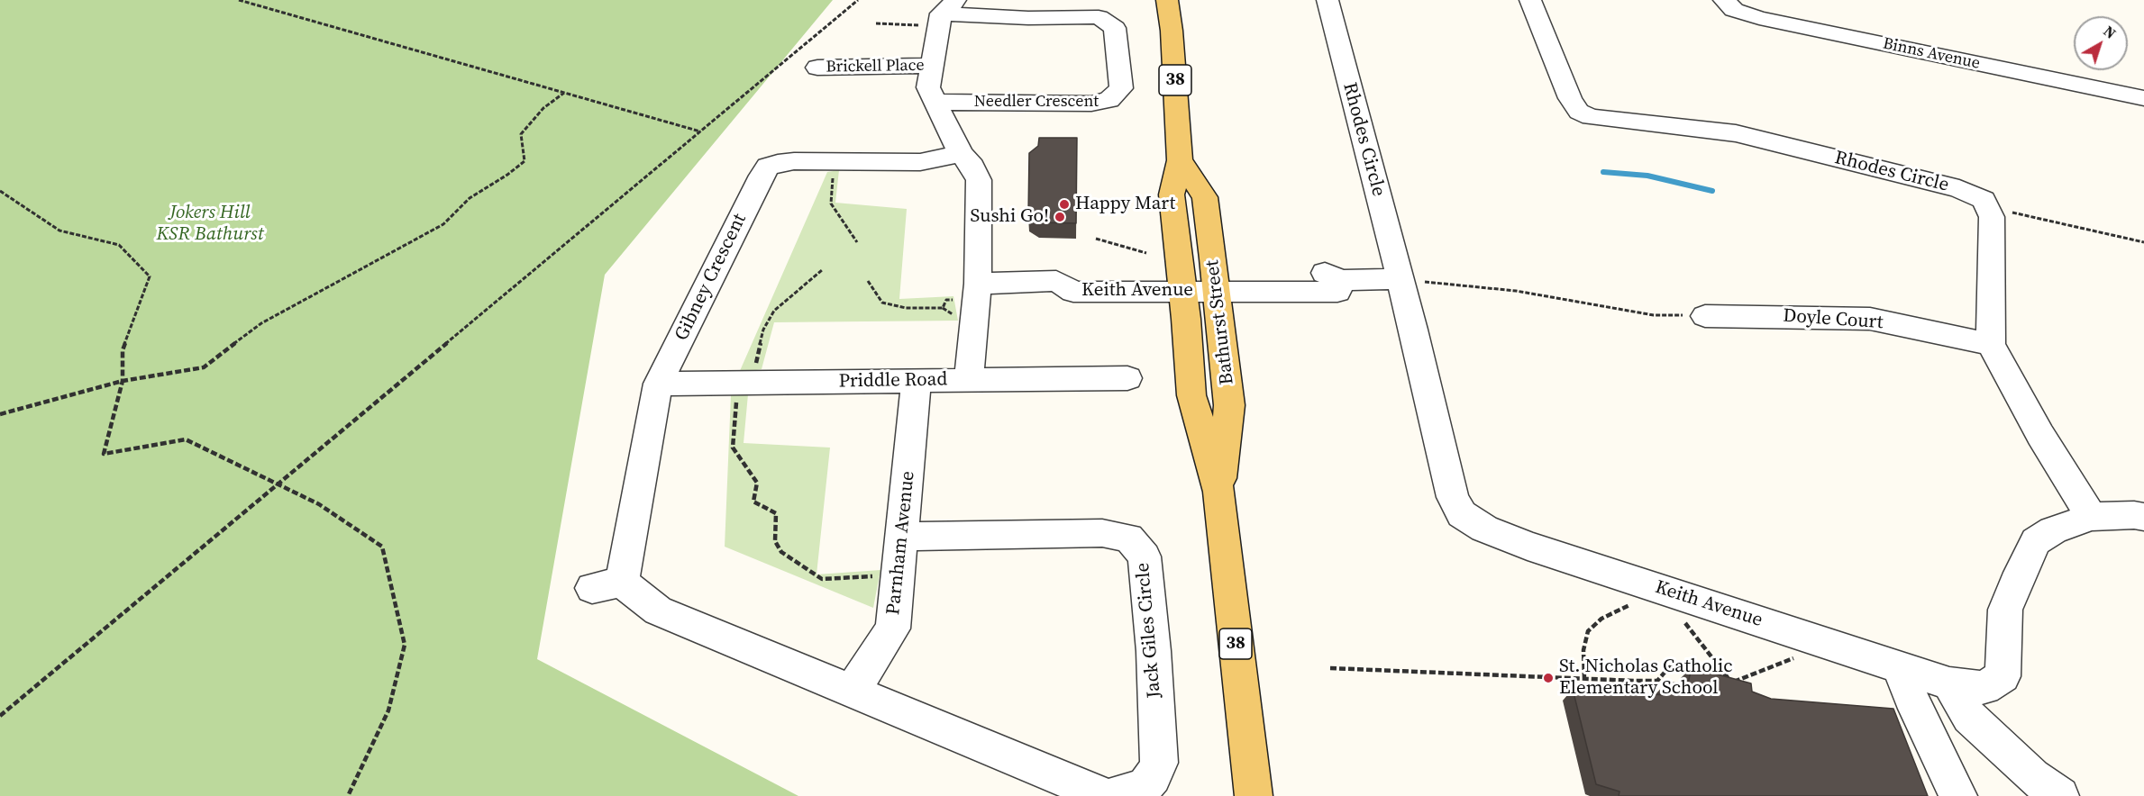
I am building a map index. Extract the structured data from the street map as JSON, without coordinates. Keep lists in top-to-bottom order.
{
  "streets": {
    "main road": ["38", "Bathurst Street"],
    "street": [
      "Binns Avenue",
      "Brickell Place",
      "Needler Crescent",
      "Rhodes Circle",
      "Gibney Crescent",
      "Keith Avenue",
      "Doyle Court",
      "Priddle Road",
      "Parnham Avenue",
      "Jack Giles Circle"
    ]
  },
  "crossings": [
    ["Rhodes Circle", "Keith Avenue"],
    ["Gibney Crescent", "Priddle Road"],
    ["Gibney Crescent", "Parnham Avenue"],
    ["Keith Avenue", "Bathurst Street"],
    ["Priddle Road", "Parnham Avenue"],
    ["Parnham Avenue", "Jack Giles Circle"]
  ],
  "parks": ["Jokers Hill KSR Bathurst"],
  "places": ["Happy Mart", "Sushi Go!", "St. Nicholas Catholic Elementary School"],
  "north": "top right"
}
